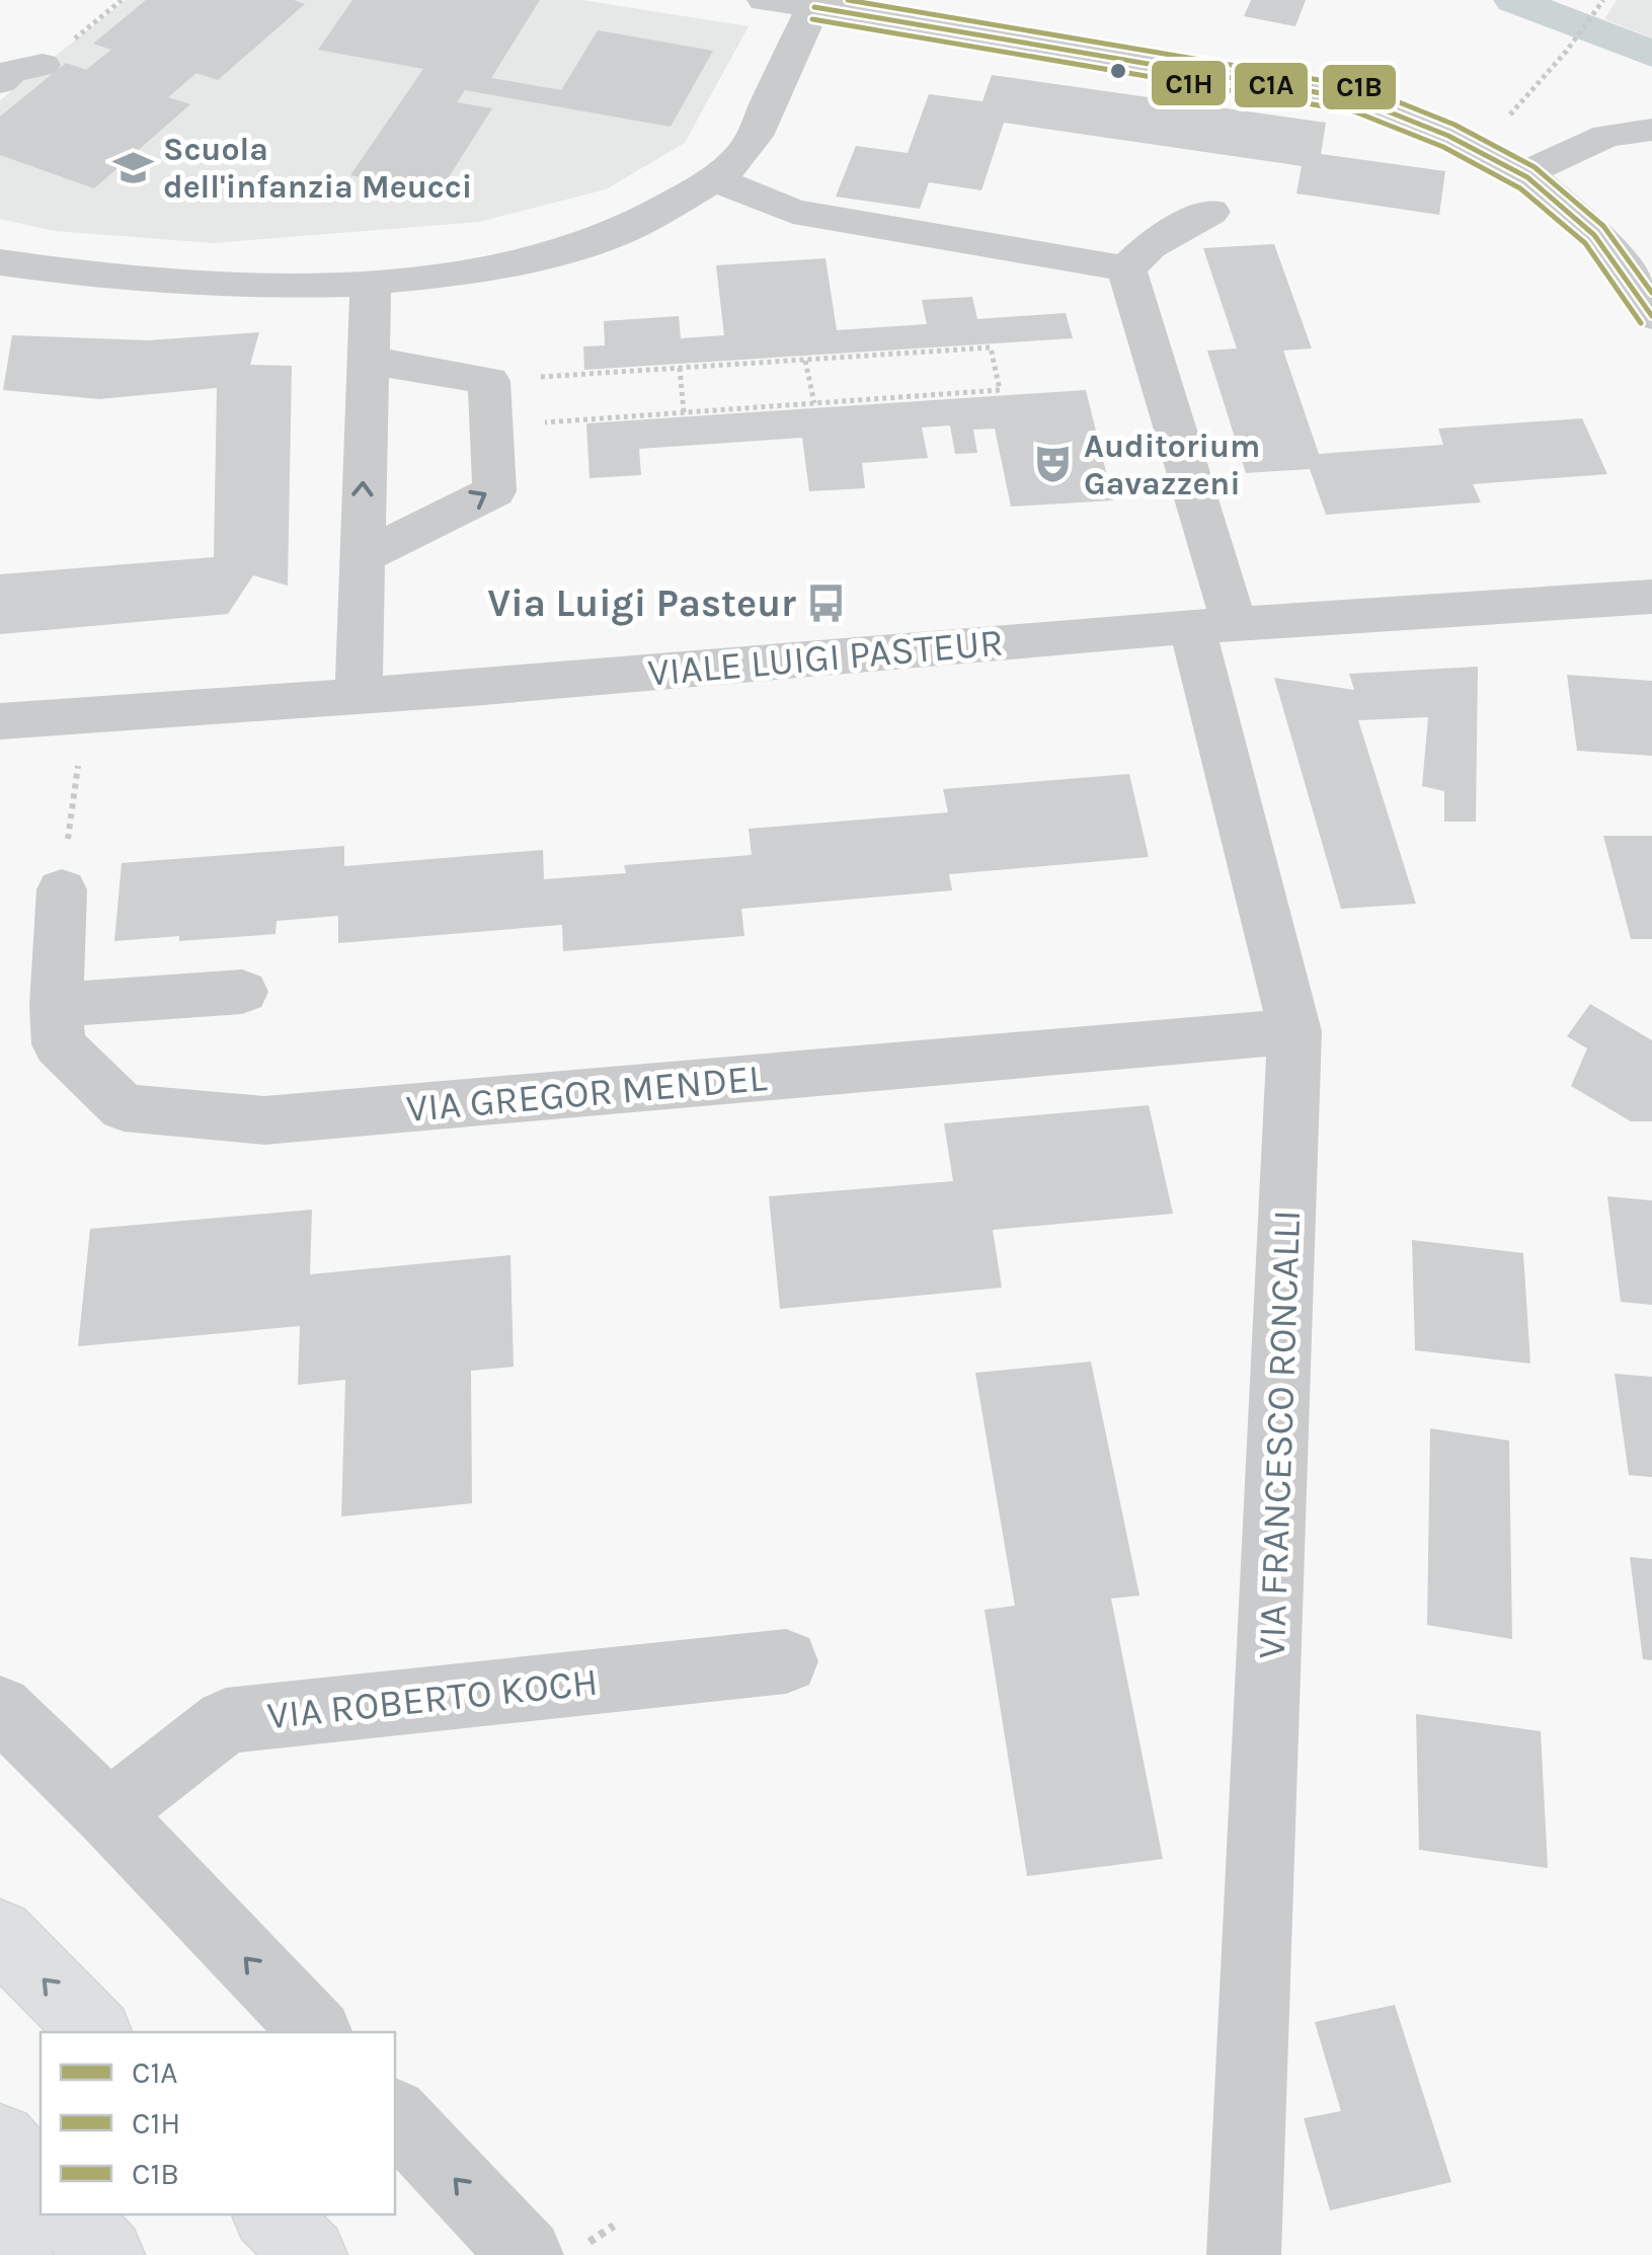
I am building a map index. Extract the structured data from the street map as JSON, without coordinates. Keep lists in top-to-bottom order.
{
  "streets": {
    "street": [
      "VIALE LUIGI PASTEUR",
      "VIA GREGOR MENDEL",
      "VIA FRANCESCO RONCALLI",
      "VIA ROBERTO KOCH"
    ]
  },
  "crossings": [
    ["VIALE LUIGI PASTEUR", "VIA FRANCESCO RONCALLI"],
    ["VIA GREGOR MENDEL", "VIA FRANCESCO RONCALLI"]
  ],
  "places": {
    "school or university": ["Scuola dell'infanzia Meucci"],
    "theatre": ["Auditorium Gavazzeni"],
    "bus stop": ["Via Luigi Pasteur"]
  },
  "lines": ["transit line C1B", "transit line C1A", "transit line C1H"],
  "legend": ["C1A", "C1H", "C1B"]
}
